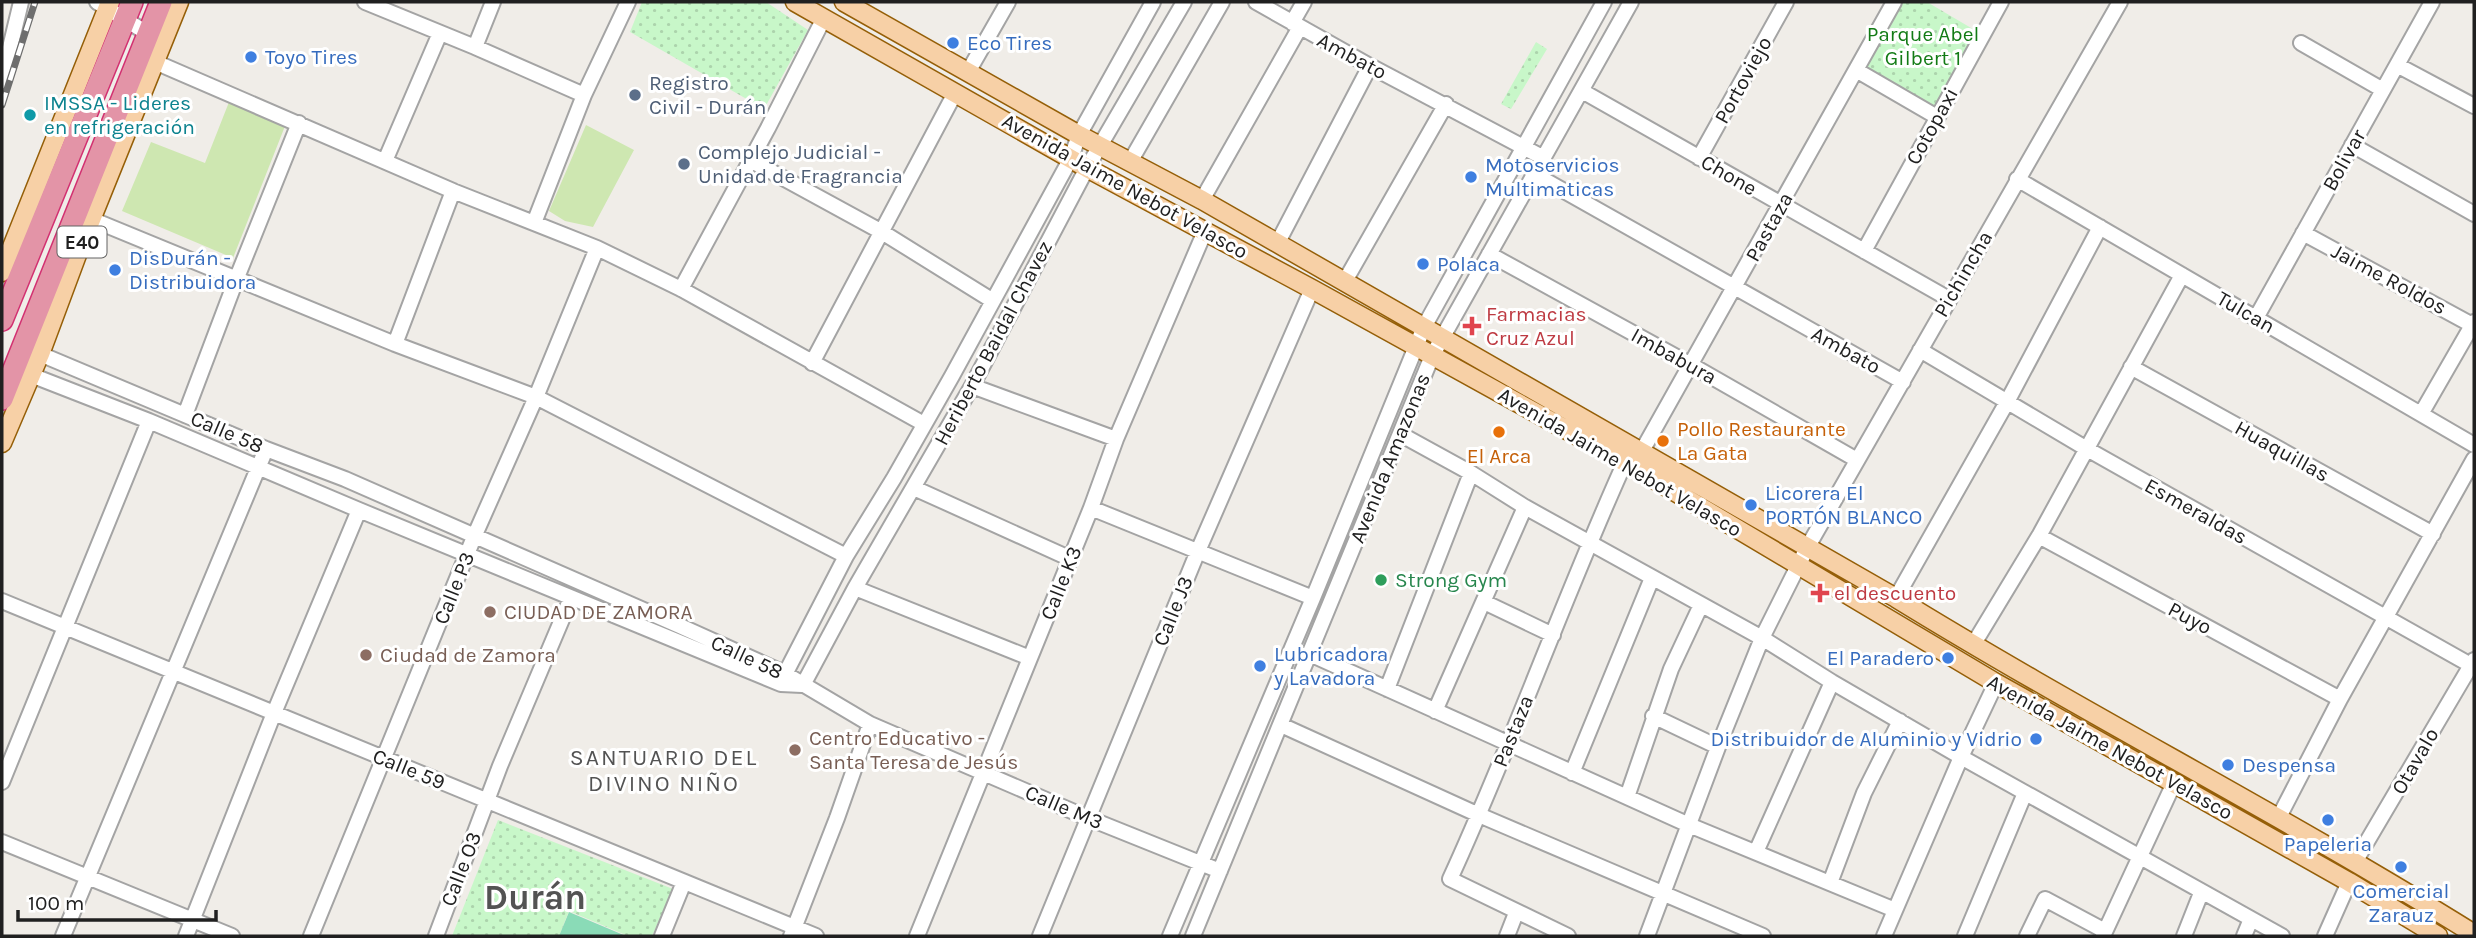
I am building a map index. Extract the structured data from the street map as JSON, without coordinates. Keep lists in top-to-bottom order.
{
  "streets": {
    "highway": ["E40"],
    "main road": ["Avenida Jaime Nebot Velasco"],
    "street": [
      "Ambato",
      "Portoviejo",
      "Cotopaxi",
      "Bolivar",
      "Chone",
      "Pastaza",
      "Pichincha",
      "Jaime Roldos",
      "Tulcan",
      "Heriberto Baidal Chavez",
      "Imbabura",
      "Calle 58",
      "Huaquillas",
      "Avenida Amazonas",
      "Esmeraldas",
      "Calle K3",
      "Calle P3",
      "Calle J3",
      "Puyo",
      "Otavalo",
      "Calle 59",
      "Calle M3",
      "Calle O3"
    ]
  },
  "crossings": [
    ["Ambato", "Avenida Jaime Nebot Velasco"],
    ["Ambato", "Pastaza"],
    ["Ambato", "Pichincha"],
    ["Ambato", "Avenida Amazonas"],
    ["Portoviejo", "Chone"],
    ["Cotopaxi", "Chone"],
    ["Bolivar", "Jaime Roldos"],
    ["Bolivar", "Tulcan"],
    ["Chone", "Pastaza"],
    ["Chone", "Pichincha"],
    ["Chone", "Avenida Amazonas"],
    ["Avenida Jaime Nebot Velasco", "Pastaza"],
    ["Avenida Jaime Nebot Velasco", "Pichincha"],
    ["Avenida Jaime Nebot Velasco", "Heriberto Baidal Chavez"],
    ["Avenida Jaime Nebot Velasco", "Avenida Amazonas"],
    ["Avenida Jaime Nebot Velasco", "Calle K3"],
    ["Avenida Jaime Nebot Velasco", "Calle J3"],
    ["Avenida Jaime Nebot Velasco", "Otavalo"],
    ["Pastaza", "Imbabura"],
    ["E40", "Calle 58"],
    ["Pichincha", "Tulcan"],
    ["Pichincha", "Imbabura"],
    ["Pichincha", "Esmeraldas"],
    ["Heriberto Baidal Chavez", "Calle 58"],
    ["Heriberto Baidal Chavez", "Calle M3"],
    ["Imbabura", "Avenida Amazonas"],
    ["Calle 58", "Calle P3"],
    ["Calle 58", "Calle M3"],
    ["Calle 58", "Calle O3"],
    ["Avenida Amazonas", "Calle M3"],
    ["Esmeraldas", "Otavalo"],
    ["Calle K3", "Calle M3"],
    ["Calle P3", "Calle 59"],
    ["Calle J3", "Calle M3"],
    ["Calle 59", "Calle O3"]
  ],
  "districts": ["SANTUARIO DEL DIVINO NIÑO", "Durán"],
  "parks": ["Parque Abel Gilbert 1"],
  "places": {
    "other": [
      "Eco Tires",
      "Toyo Tires",
      "Registro Civil - Durán",
      "IMSSA - Lideres en refrigeración",
      "Complejo Judicial - Unidad de Fragrancia",
      "Motoservicios Multimaticas",
      "Polaca",
      "DisDurán - Distribuidora",
      "El Arca",
      "Pollo Restaurante La Gata",
      "Licorera El PORTÓN BLANCO",
      "Strong Gym",
      "CIUDAD DE ZAMORA",
      "Ciudad de Zamora",
      "El Paradero",
      "Lubricadora y Lavadora",
      "Distribuidor de Aluminio y Vidrio",
      "Centro Educativo - Santa Teresa de Jesús",
      "Despensa",
      "Papeleria",
      "Comercial Zarauz"
    ],
    "health": ["Farmacias Cruz Azul", "el descuento"]
  },
  "scale_bar": "100 m"
}
